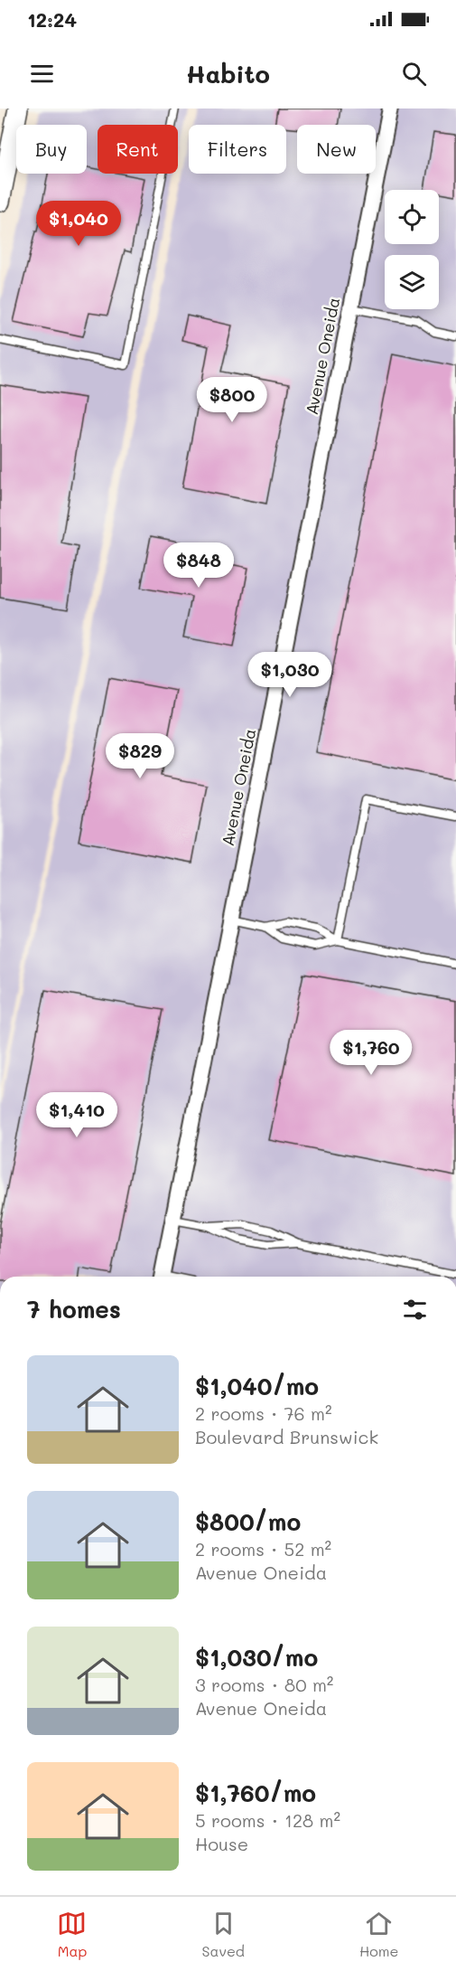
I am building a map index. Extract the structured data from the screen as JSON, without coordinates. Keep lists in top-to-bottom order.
{
  "streets": {
    "street": ["Avenue Oneida"]
  },
  "page": {
    "status": "12:24",
    "header": "Habito",
    "chip": [
      "Buy",
      "Rent",
      "Filters",
      "New"
    ],
    "price": [
      "$1,040",
      "$800",
      "$848",
      "$1,030",
      "$829",
      "$1,760",
      "$1,410"
    ],
    "heading": "7 homes",
    "list": [
      {
        "name": "$1,040/mo",
        "note": "2 rooms · 76 m² · Boulevard Brunswick"
      },
      {
        "name": "$800/mo",
        "note": "2 rooms · 52 m² · Avenue Oneida"
      },
      {
        "name": "$1,030/mo",
        "note": "3 rooms · 80 m² · Avenue Oneida"
      },
      {
        "name": "$1,760/mo",
        "note": "5 rooms · 128 m² · House"
      }
    ],
    "tabs": ["Map", "Saved", "Home"]
  }
}
